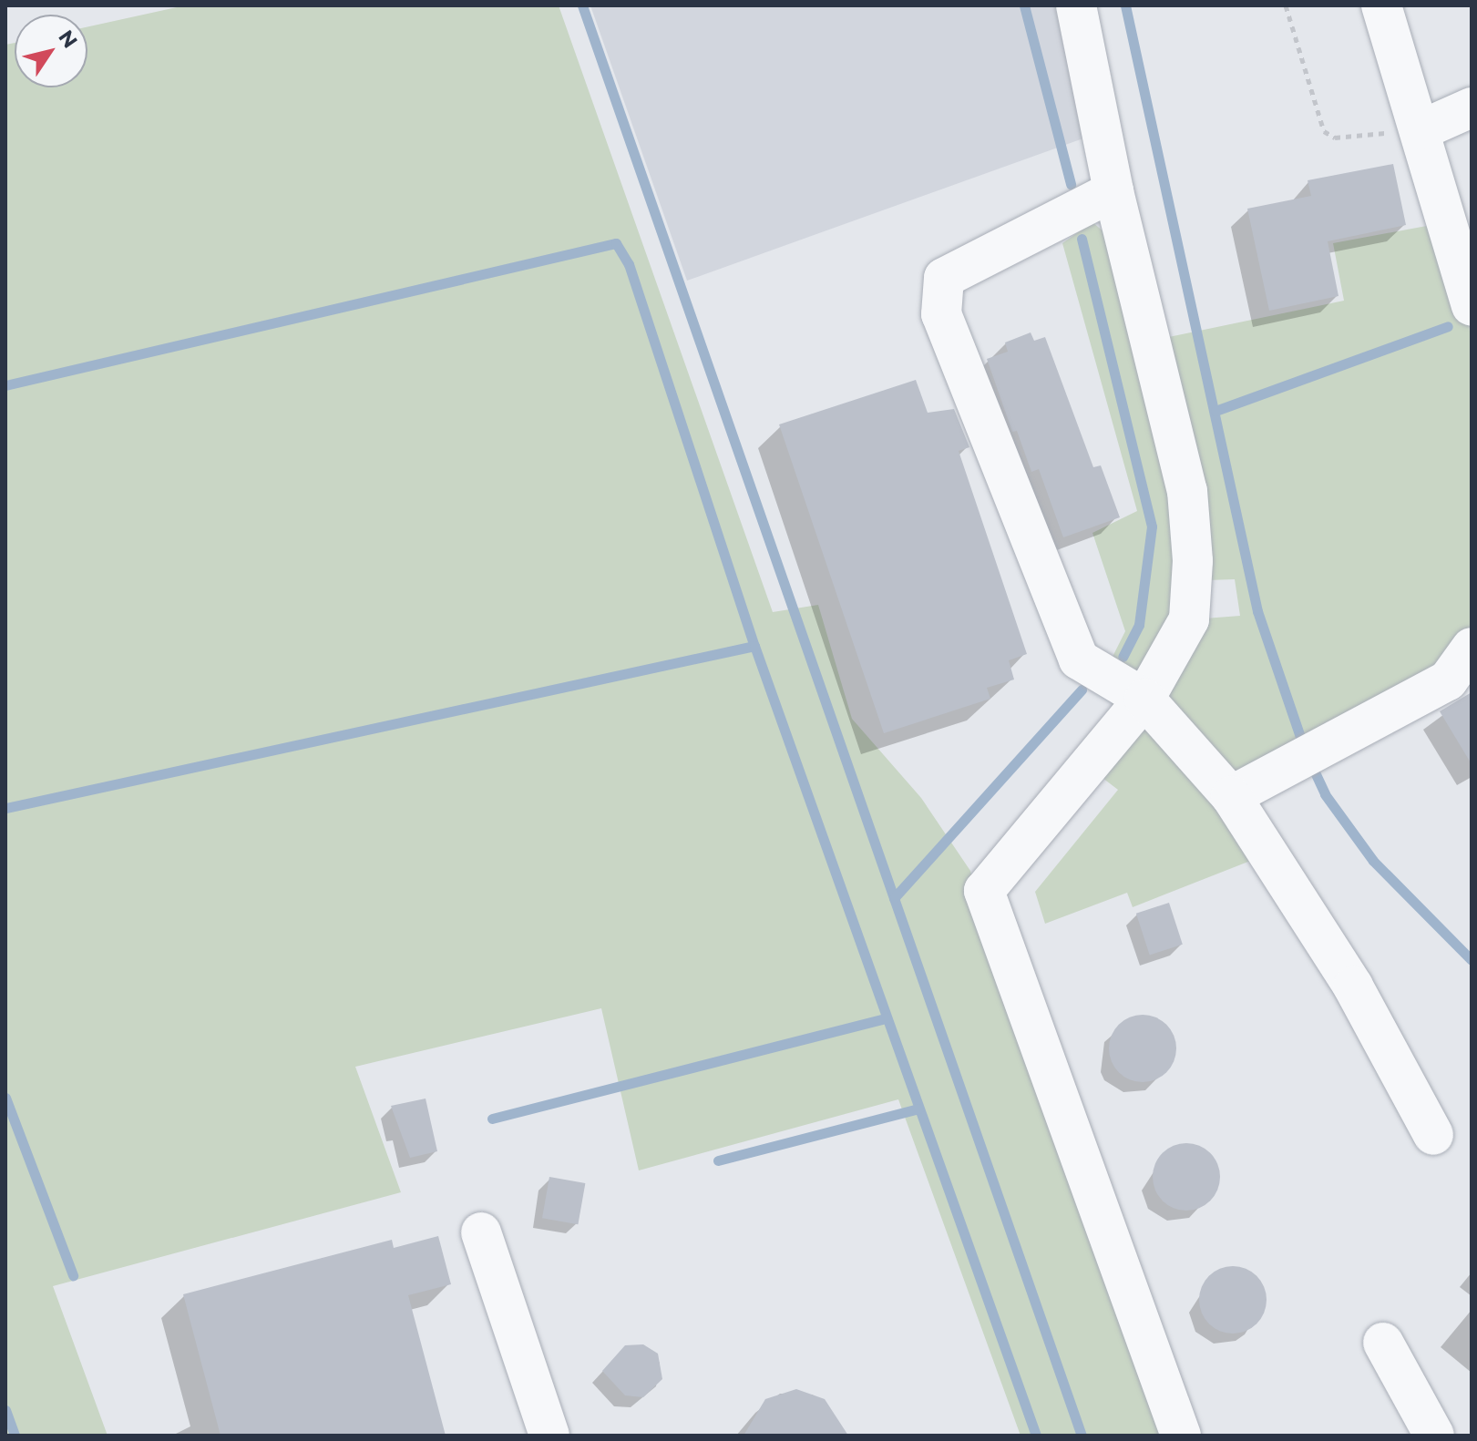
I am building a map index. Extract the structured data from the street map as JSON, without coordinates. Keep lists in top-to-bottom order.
{
  "north": "top right"
}
